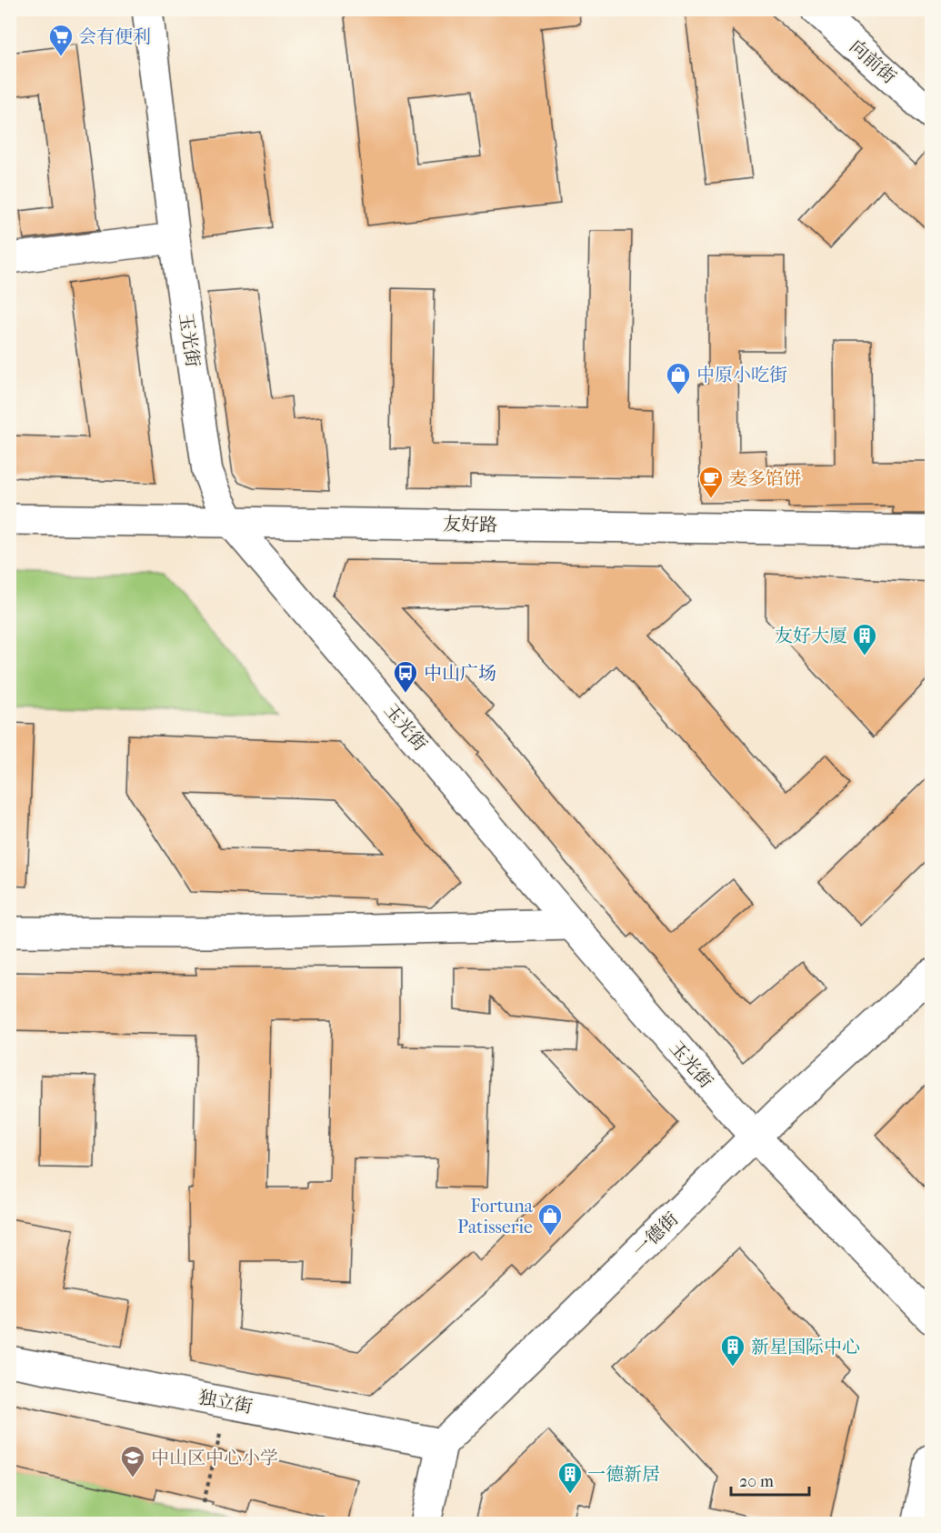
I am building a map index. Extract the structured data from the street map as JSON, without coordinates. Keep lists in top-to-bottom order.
{
  "streets": {
    "street": [
      "向前街",
      "玉光街",
      "友好路",
      "一德街",
      "独立街"
    ]
  },
  "crossings": [
    ["玉光街", "友好路"],
    ["玉光街", "一德街"],
    ["一德街", "独立街"]
  ],
  "places": {
    "supermarket": ["会有便利"],
    "shop": ["中原小吃街", "Fortuna Patisserie"],
    "cafe": ["麦多馅饼"],
    "building": ["友好大厦", "新星国际中心", "一德新居"],
    "bus stop": ["中山广场"],
    "school or university": ["中山区中心小学"]
  },
  "scale_bar": "20 m"
}
